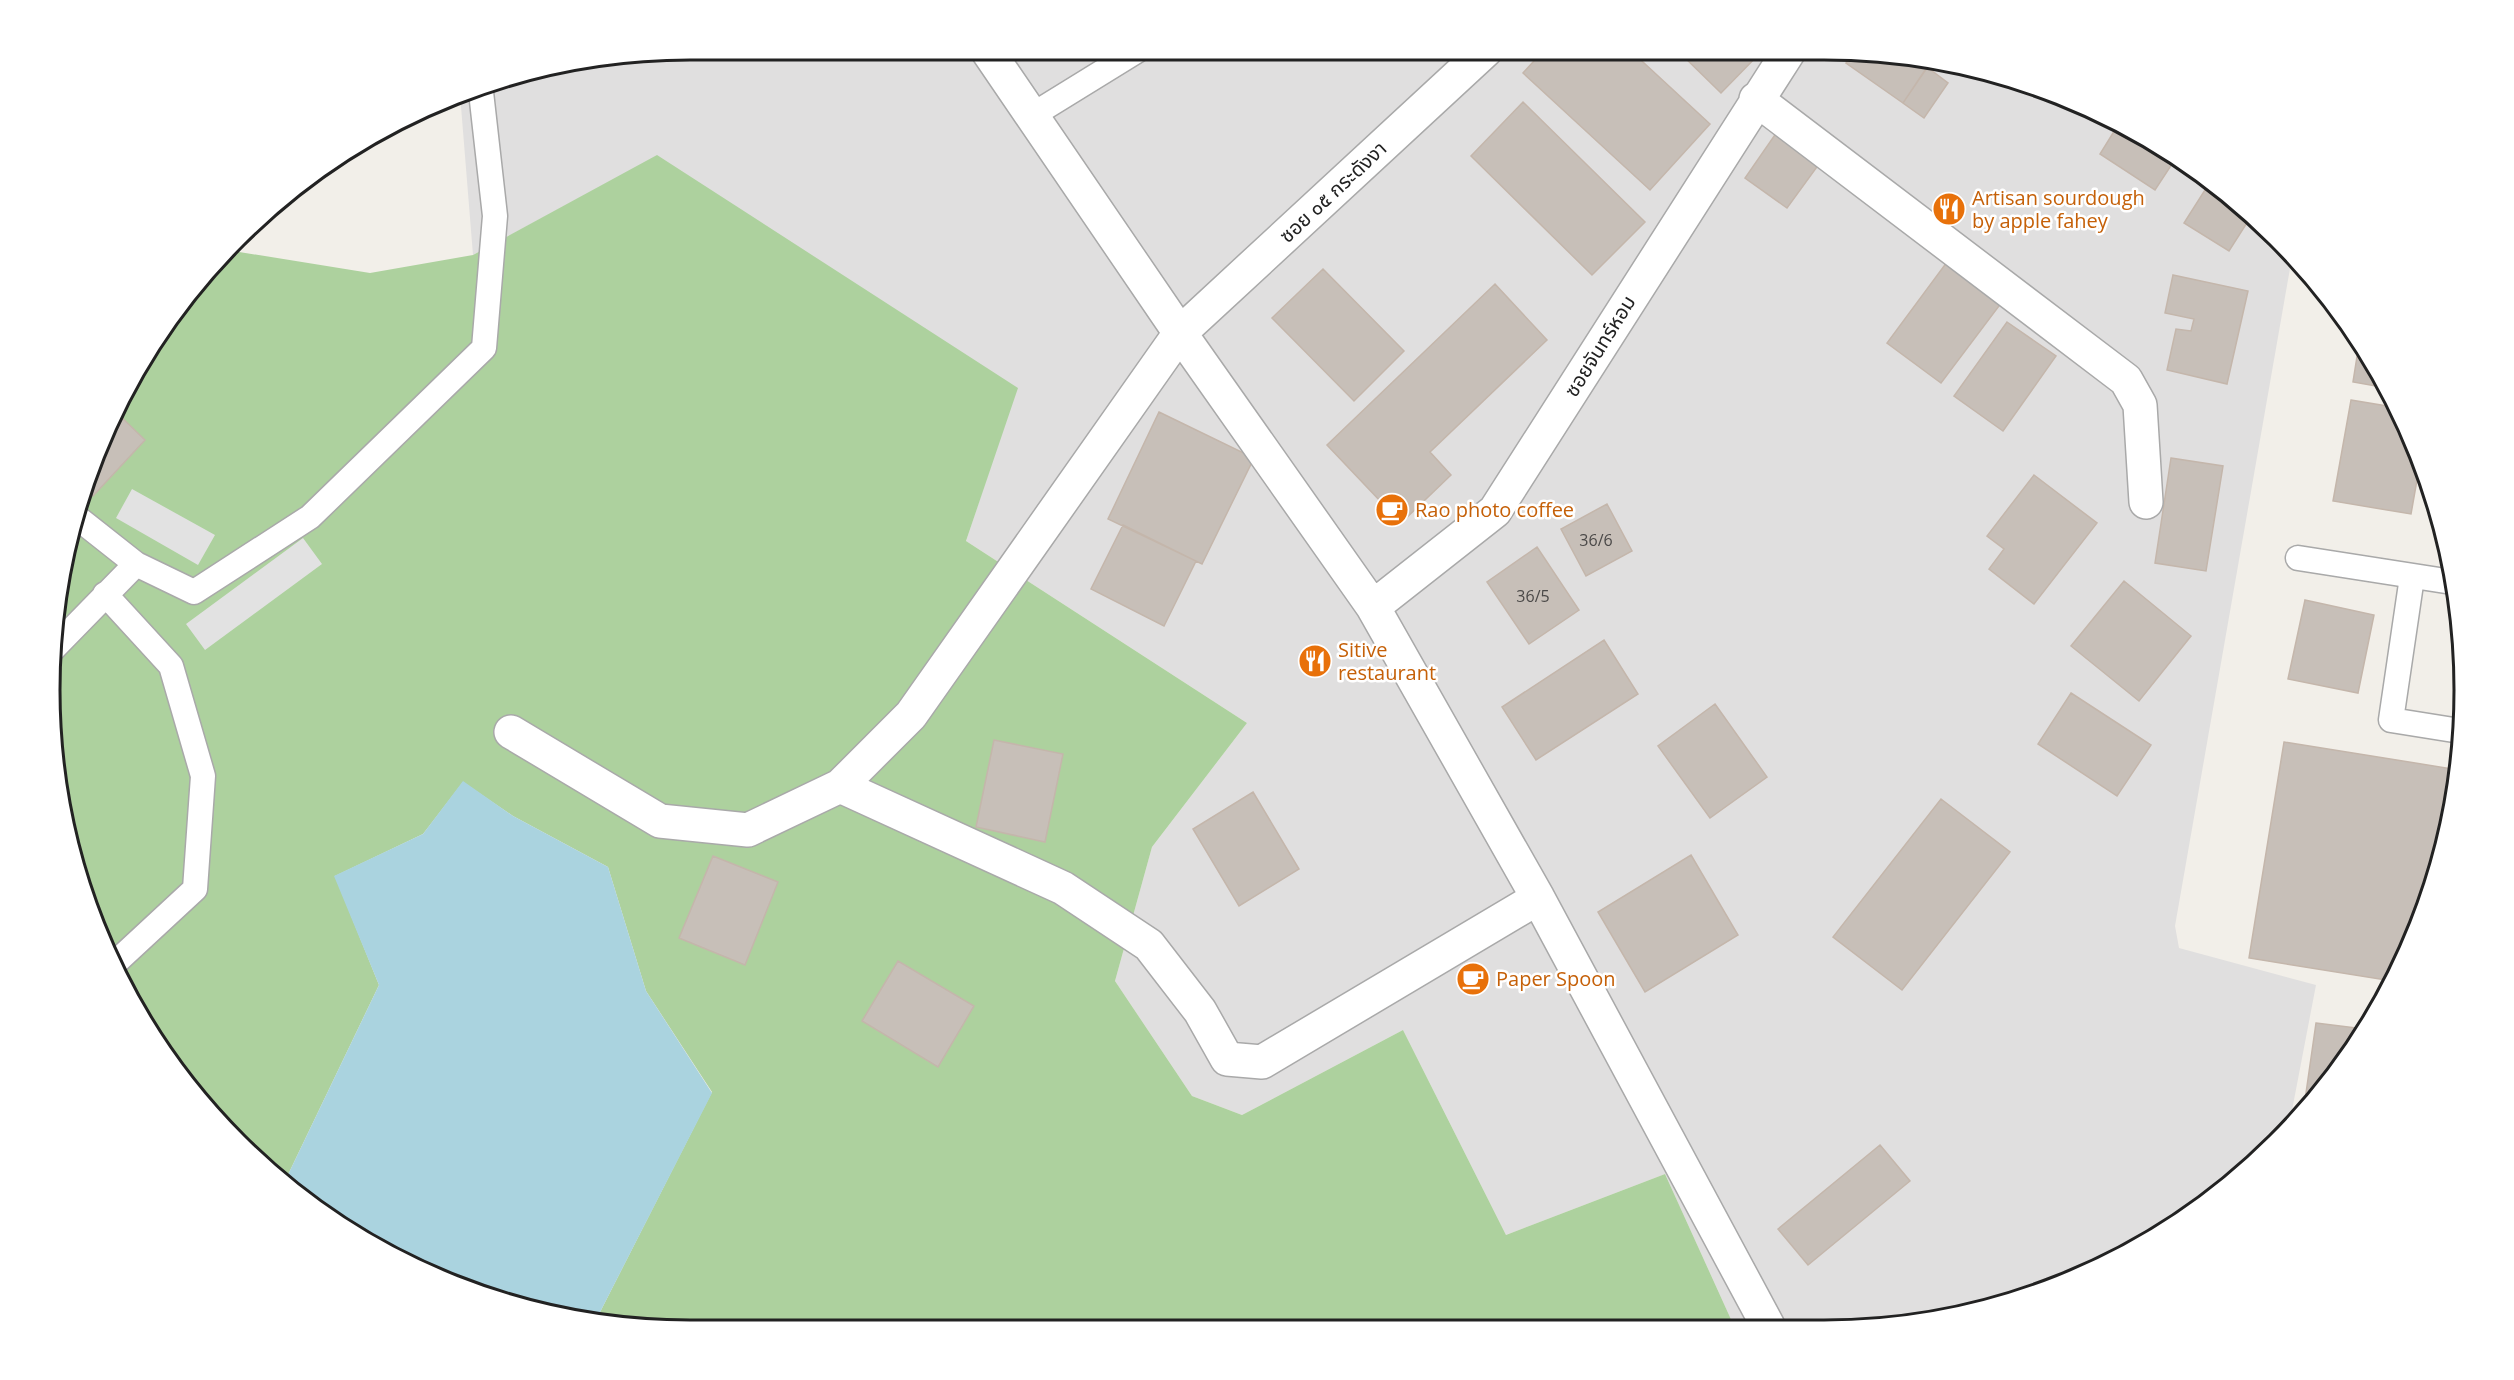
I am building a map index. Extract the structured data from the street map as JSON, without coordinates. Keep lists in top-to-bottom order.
{
  "streets": {
    "street": ["ซอย ๐๕ กระดังงา", "ซอยจันทร์หอม"]
  },
  "places": {
    "restaurant": ["Artisan sourdough by apple fahey", "Sitive restaurant"],
    "cafe": ["Rao photo coffee", "Paper Spoon"]
  },
  "house_numbers": ["36/6", "36/5"]
}
